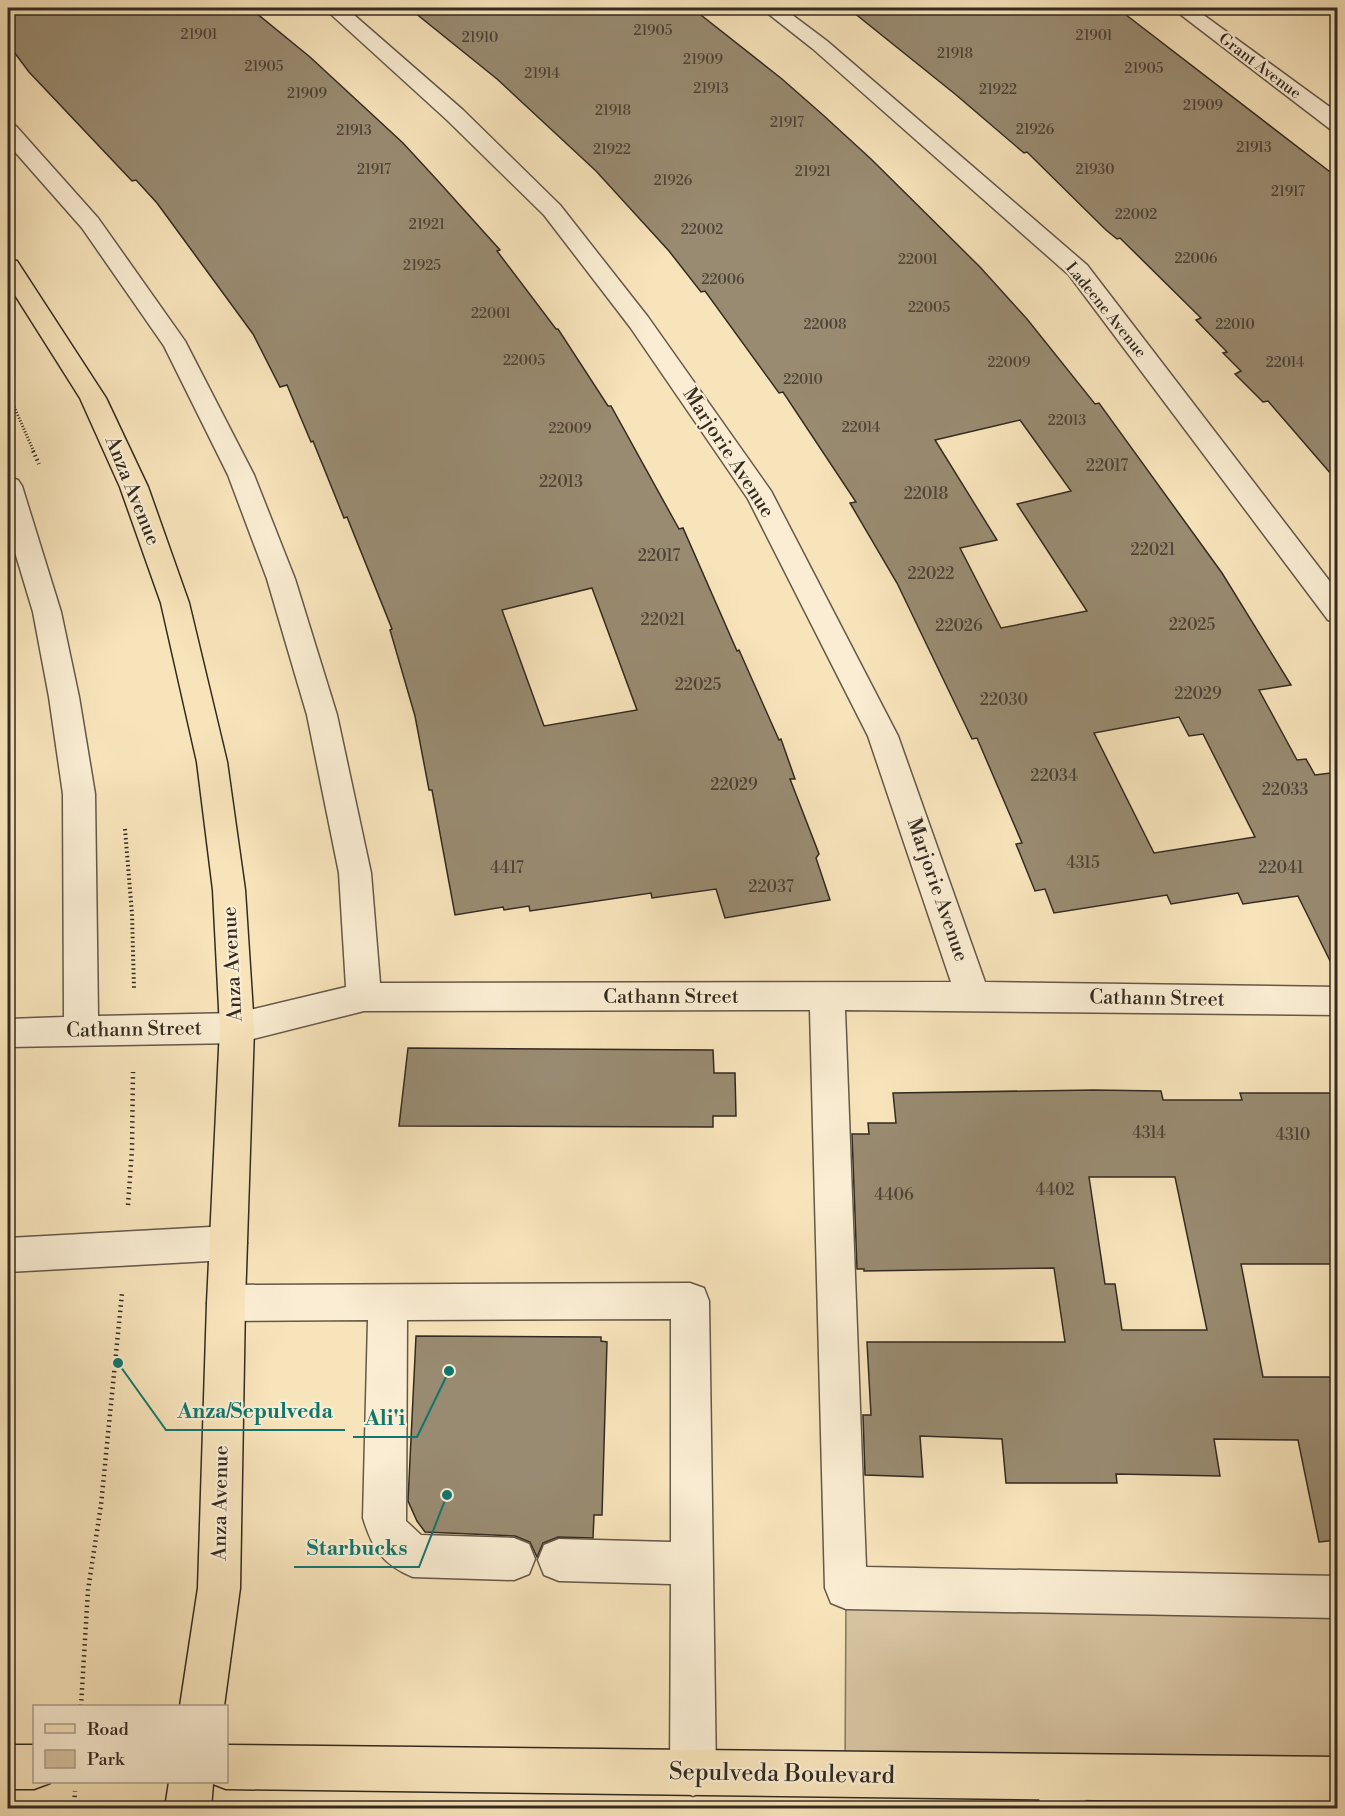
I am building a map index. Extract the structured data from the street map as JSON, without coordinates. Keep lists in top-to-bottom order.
{
  "streets": {
    "main road": ["Anza Avenue", "Sepulveda Boulevard"],
    "street": [
      "Grant Avenue",
      "Ladeene Avenue",
      "Marjorie Avenue",
      "Cathann Street"
    ]
  },
  "crossings": [
    ["Marjorie Avenue", "Cathann Street"],
    ["Anza Avenue", "Cathann Street"]
  ],
  "places": ["Anza/Sepulveda", "Ali'i", "Starbucks"],
  "house_numbers": [
    "21905",
    "21901",
    "21901",
    "21910",
    "21918",
    "21909",
    "21905",
    "21905",
    "21914",
    "21913",
    "21922",
    "21909",
    "21909",
    "21918",
    "21917",
    "21926",
    "21913",
    "21913",
    "21922",
    "21917",
    "21930",
    "21921",
    "21926",
    "21917",
    "22002",
    "21921",
    "22002",
    "22006",
    "22001",
    "21925",
    "22006",
    "22005",
    "22001",
    "22008",
    "22010",
    "22005",
    "22009",
    "22014",
    "22010",
    "22013",
    "22014",
    "22009",
    "22017",
    "22013",
    "22018",
    "22021",
    "22017",
    "22022",
    "22021",
    "22025",
    "22026",
    "22025",
    "22029",
    "22030",
    "22034",
    "22029",
    "22033",
    "4315",
    "4417",
    "22041",
    "22037",
    "4314",
    "4310",
    "4402",
    "4406"
  ],
  "legend": ["Road", "Park"]
}
